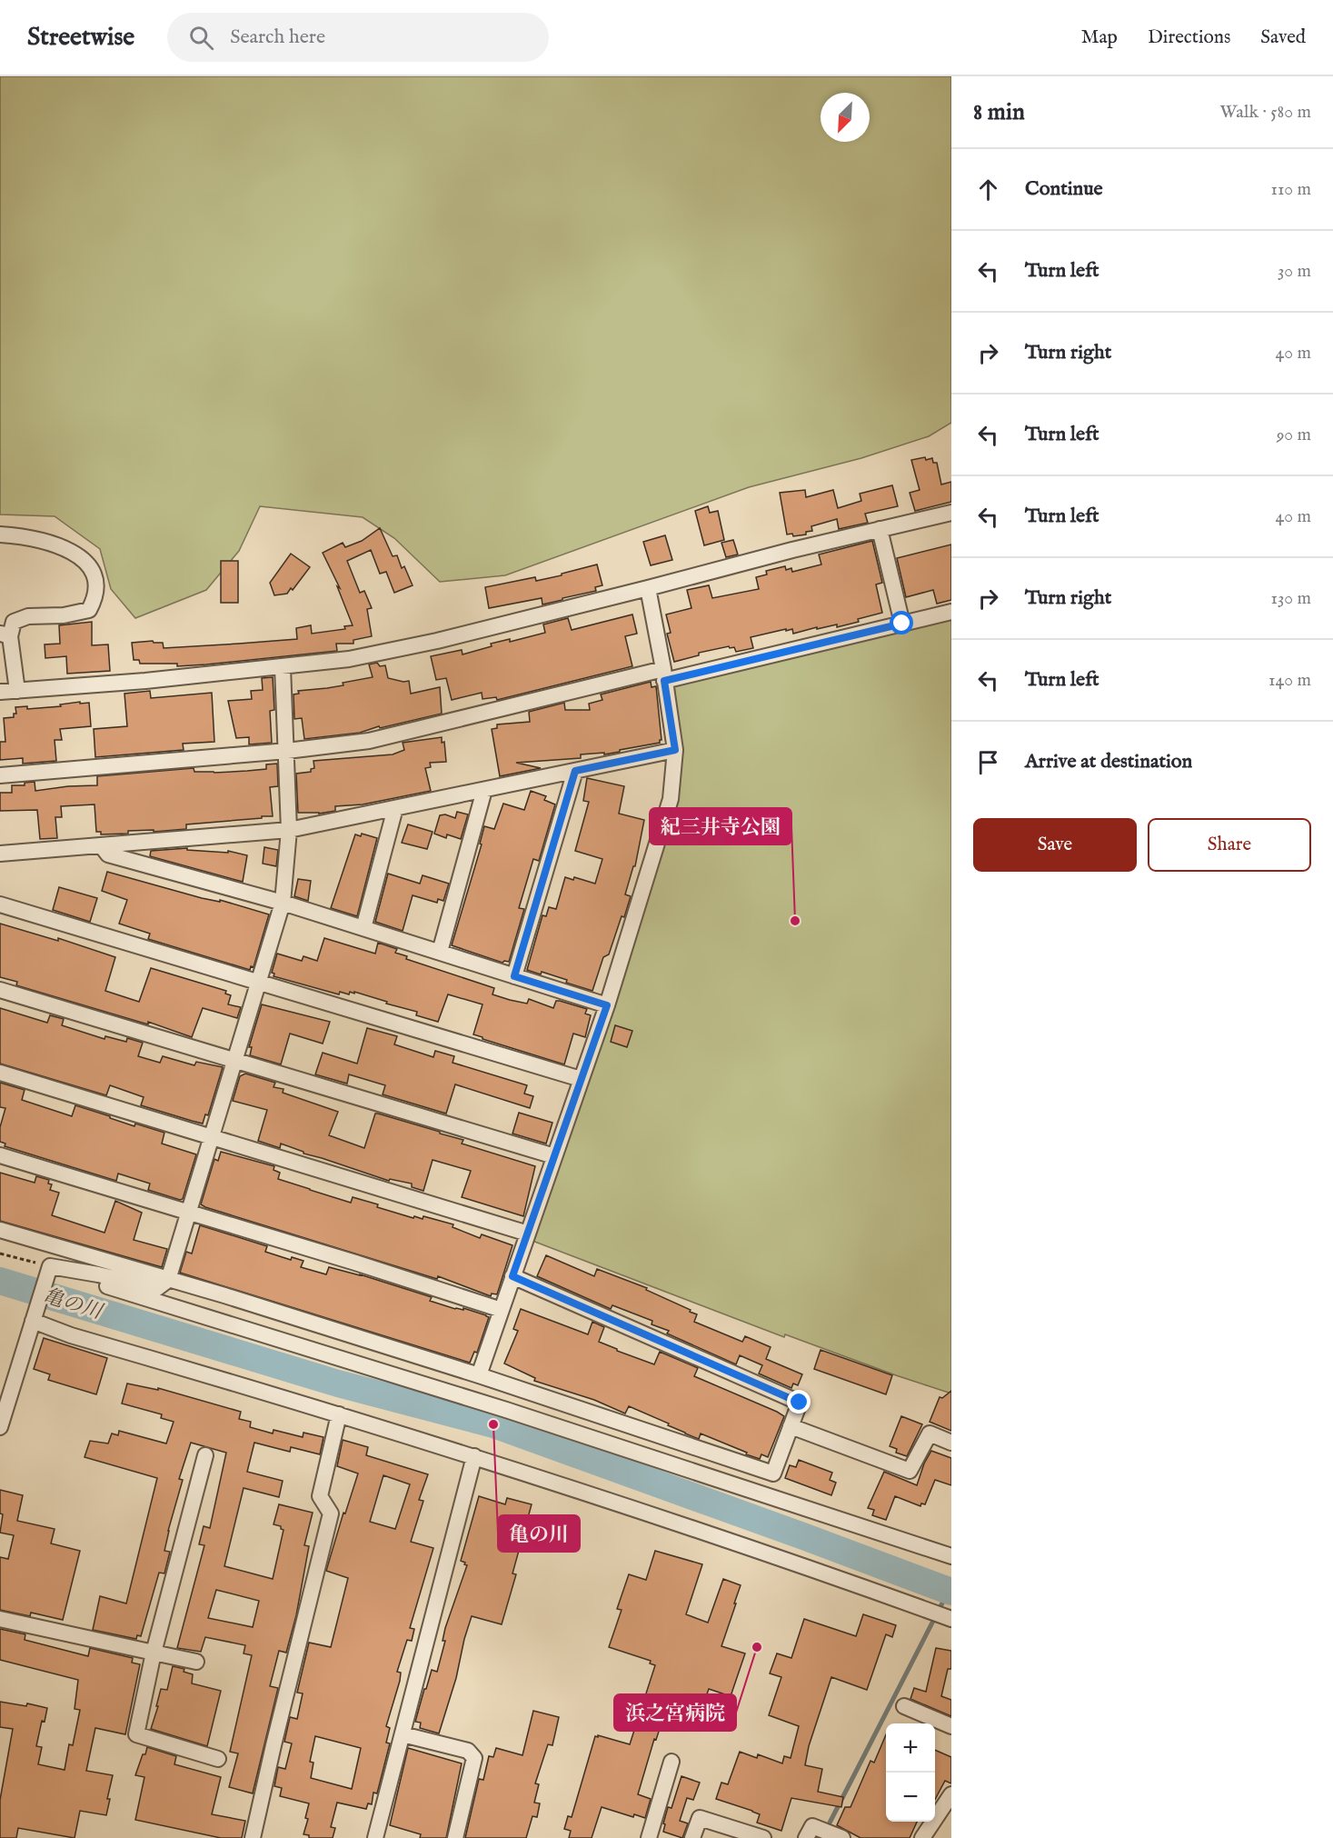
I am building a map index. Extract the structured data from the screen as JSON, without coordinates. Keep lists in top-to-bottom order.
{
  "water": ["亀の川"],
  "places": ["紀三井寺公園", "亀の川", "浜之宮病院"],
  "north": "bottom left",
  "page": {
    "header": "Streetwise",
    "search": "Search here",
    "nav": ["Map", "Directions", "Saved"],
    "heading": ["8 min", "Walk · 580 m"],
    "list": [
      ["Continue", "110 m"],
      ["Turn left", "30 m"],
      ["Turn right", "40 m"],
      ["Turn left", "90 m"],
      ["Turn left", "40 m"],
      ["Turn right", "130 m"],
      ["Turn left", "140 m"],
      "Arrive at destination"
    ],
    "buttons": ["Save", "Share"],
    "map_buttons": ["+", "−"]
  }
}
